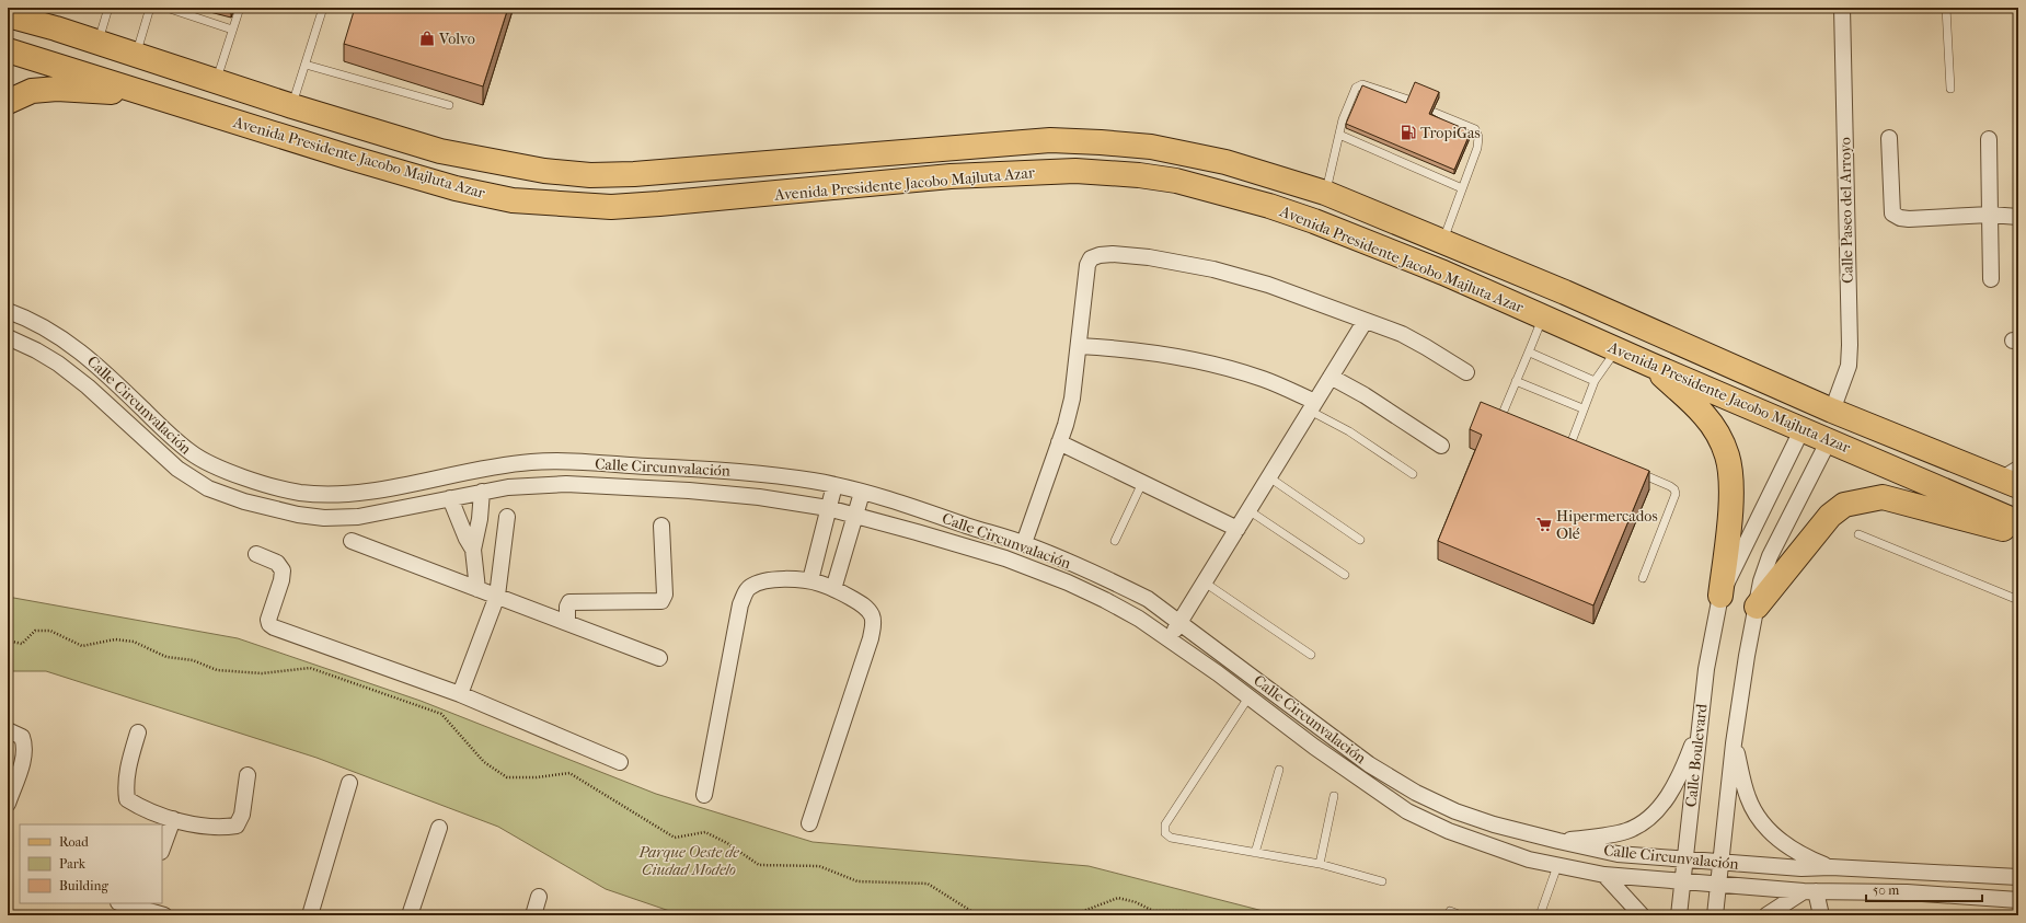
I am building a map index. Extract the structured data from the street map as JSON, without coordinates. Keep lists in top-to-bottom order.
{
  "streets": {
    "main road": ["Avenida Presidente Jacobo Majluta Azar"],
    "street": ["Calle Paseo del Arroyo", "Calle Circunvalación", "Calle Boulevard"]
  },
  "crossings": [
    ["Avenida Presidente Jacobo Majluta Azar", "Calle Paseo del Arroyo"],
    ["Avenida Presidente Jacobo Majluta Azar", "Calle Boulevard"],
    ["Calle Circunvalación", "Calle Boulevard"]
  ],
  "parks": ["Parque Oeste de Ciudad Modelo"],
  "places": {
    "shop": ["Volvo"],
    "fuel station": ["TropiGas"],
    "supermarket": ["Hipermercados Olé"]
  },
  "legend": ["Road", "Park", "Building"],
  "scale_bar": "50 m"
}
